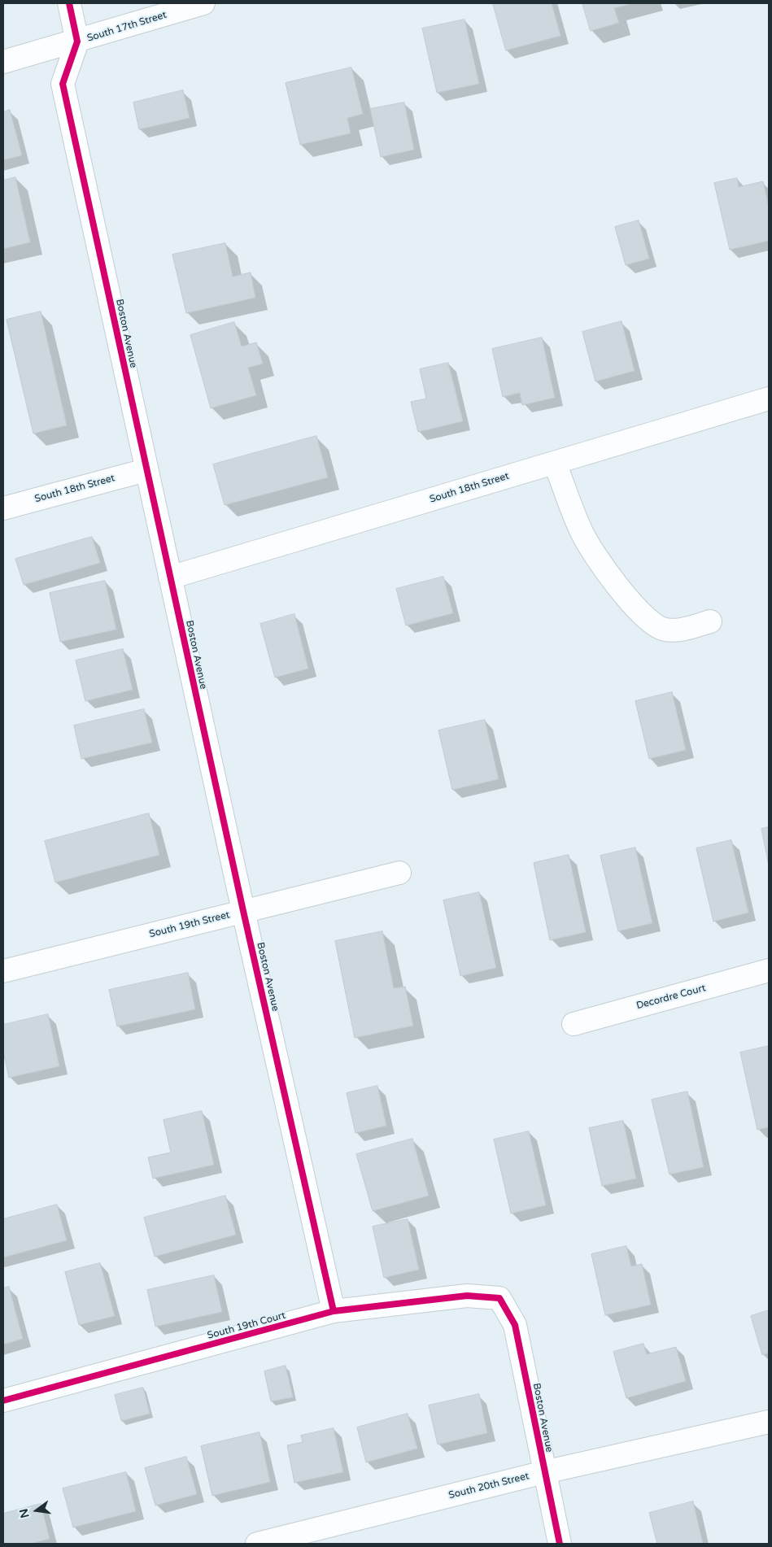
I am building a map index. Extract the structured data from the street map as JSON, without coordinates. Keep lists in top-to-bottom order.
{
  "streets": {
    "street": [
      "South 17th Street",
      "Boston Avenue",
      "South 18th Street",
      "South 19th Street",
      "Decordre Court",
      "South 19th Court",
      "South 20th Street"
    ]
  },
  "crossings": [
    ["South 17th Street", "Boston Avenue"],
    ["Boston Avenue", "South 18th Street"],
    ["Boston Avenue", "South 19th Street"],
    ["Boston Avenue", "South 19th Court"],
    ["Boston Avenue", "South 20th Street"]
  ],
  "north": "left"
}
